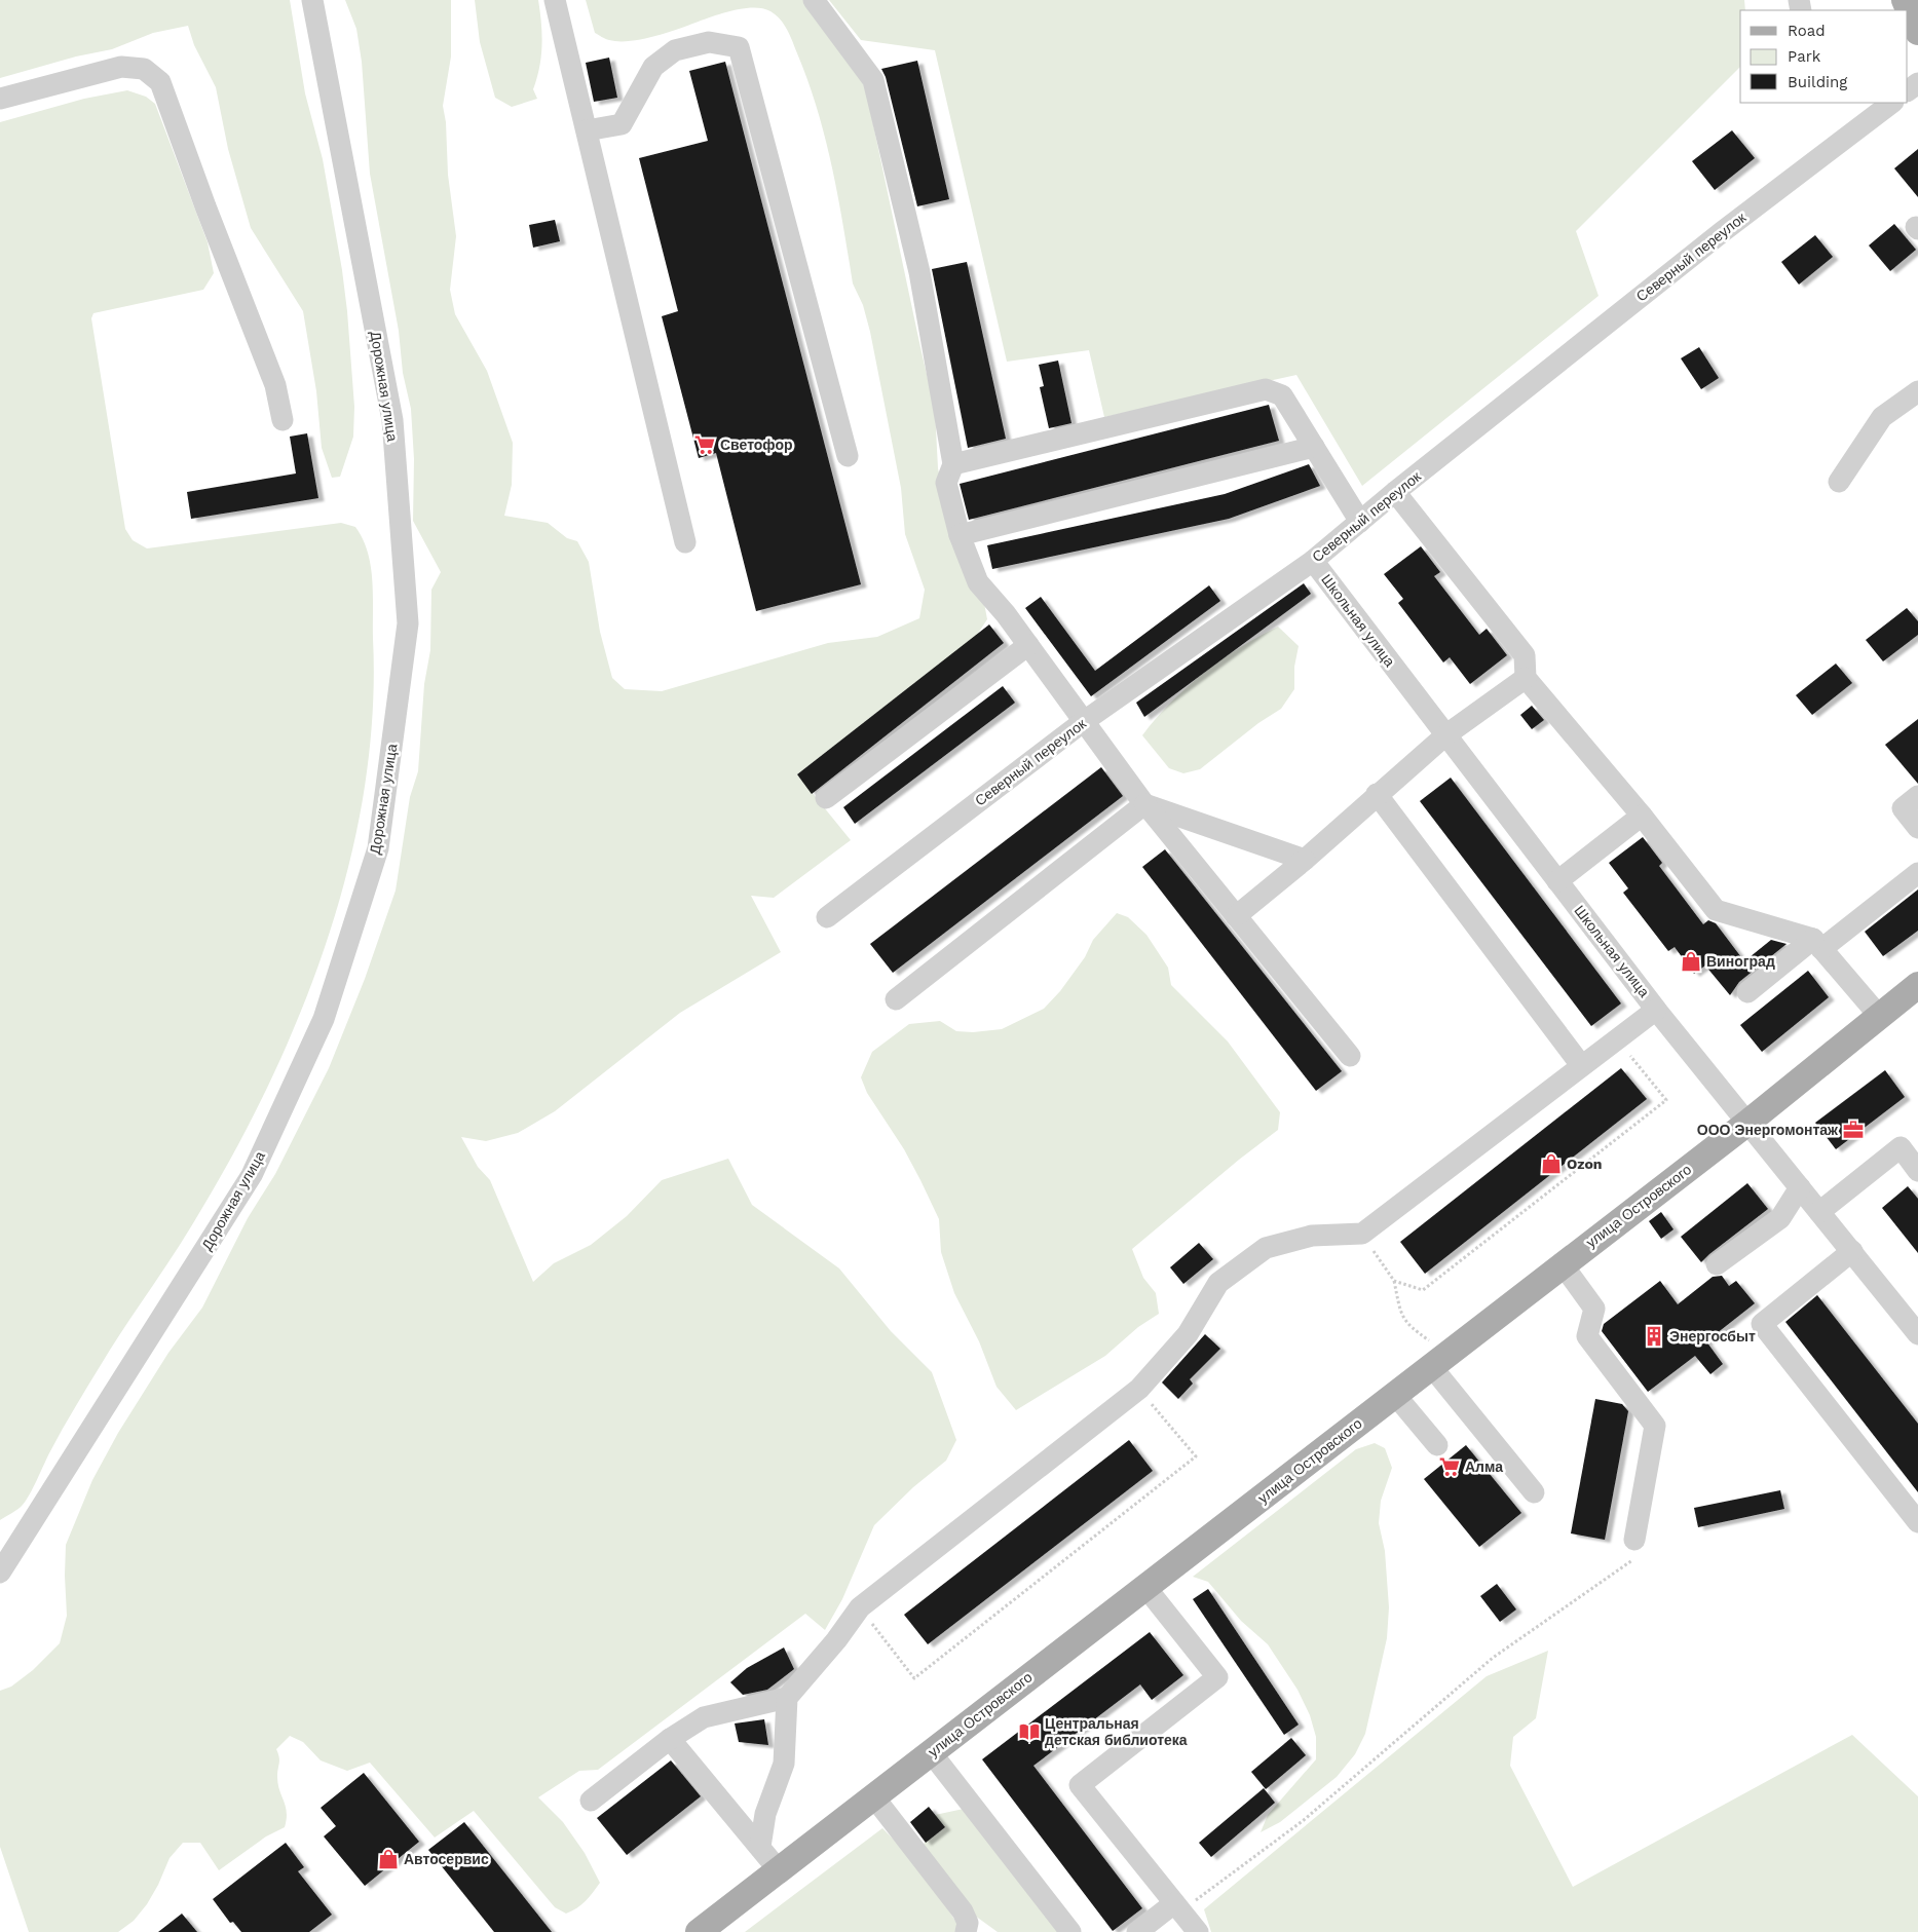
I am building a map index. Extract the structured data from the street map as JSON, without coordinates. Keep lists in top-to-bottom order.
{
  "streets": {
    "main road": ["улица Островского"],
    "street": ["Северный переулок", "Дорожная улица", "Школьная улица"]
  },
  "crossings": [
    ["Северный переулок", "Школьная улица"],
    ["Школьная улица", "улица Островского"]
  ],
  "places": {
    "supermarket": ["Светофор", "Алма"],
    "shop": ["Виноград", "Ozon", "Автосервис"],
    "office": ["ООО Энергомонтаж"],
    "building": ["Энергосбыт"],
    "library": ["Центральная детская библиотека"]
  },
  "legend": ["Road", "Park", "Building"]
}
